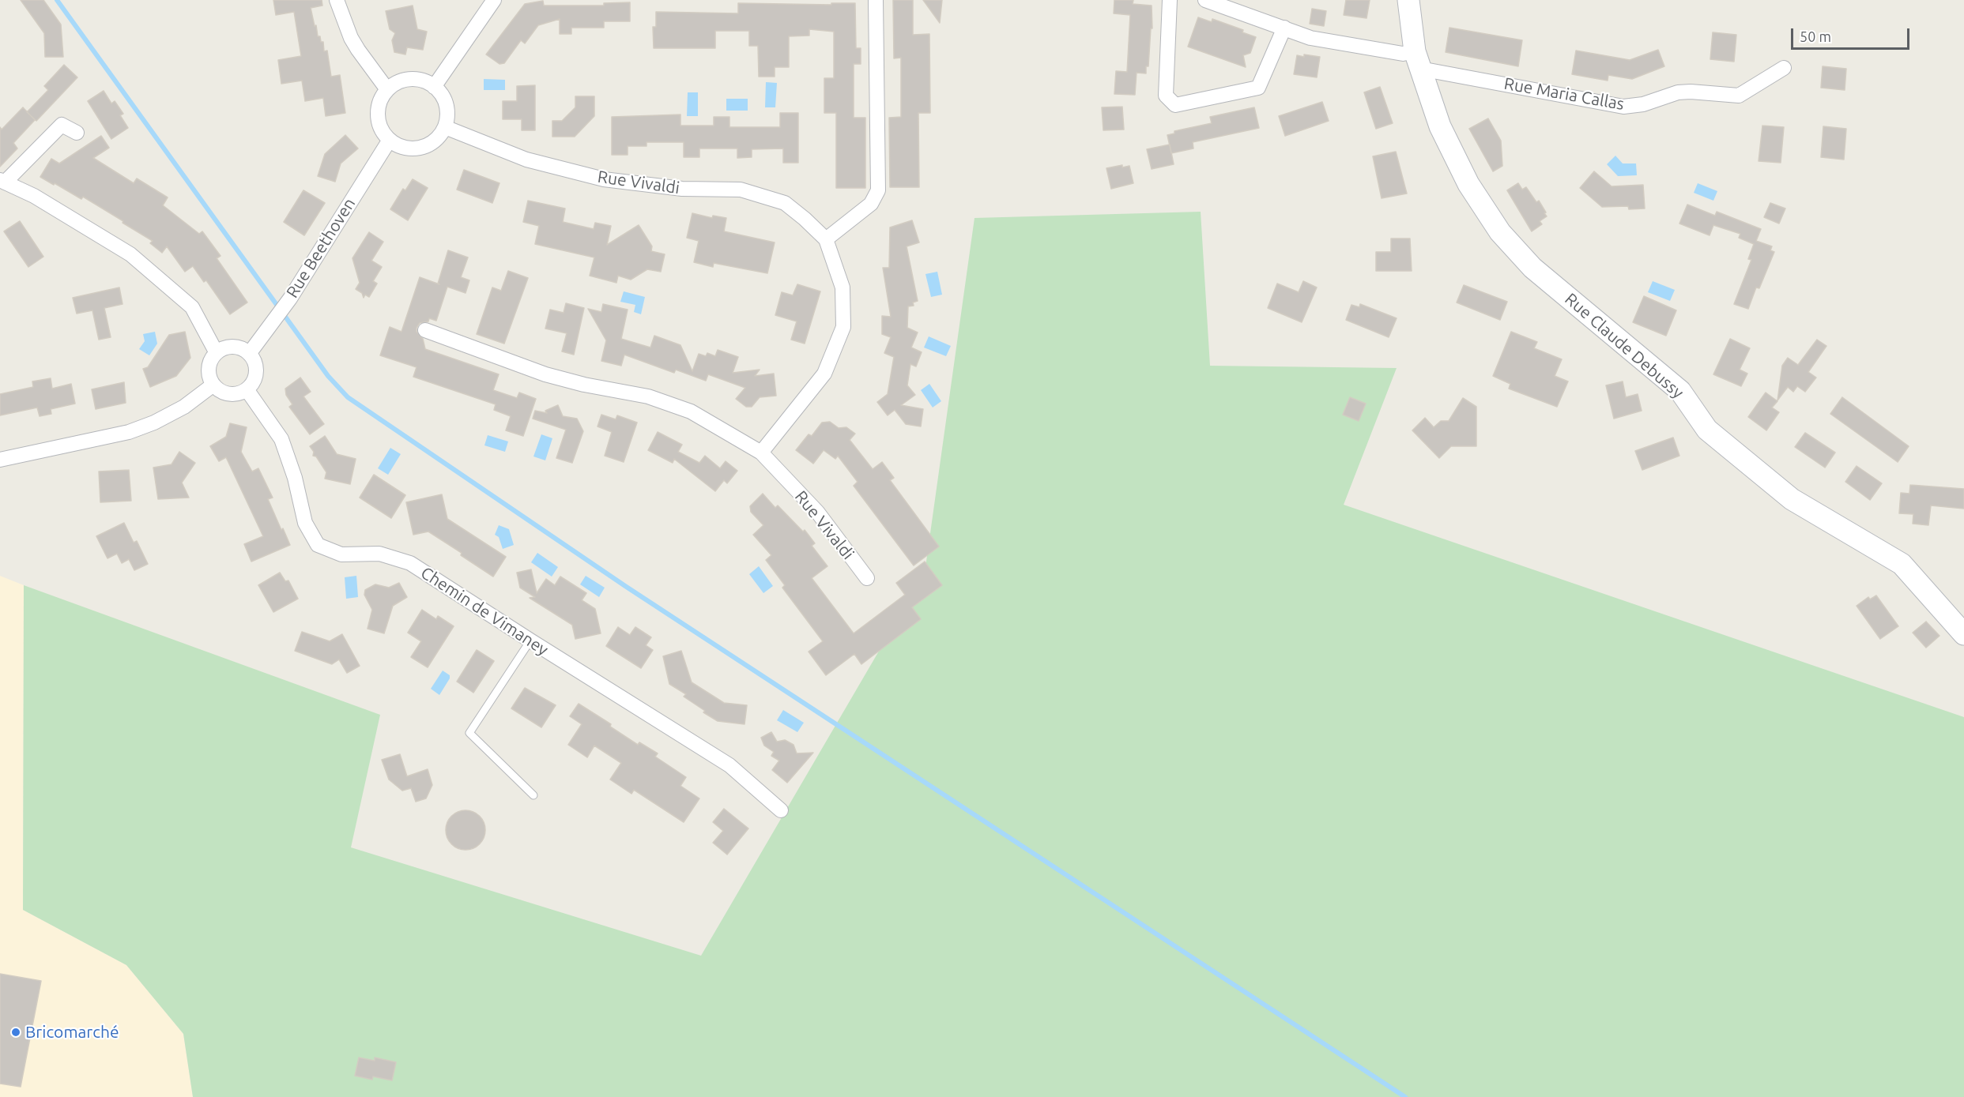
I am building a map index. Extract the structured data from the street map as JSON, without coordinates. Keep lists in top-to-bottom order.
{
  "streets": {
    "street": [
      "Rue Maria Callas",
      "Rue Vivaldi",
      "Rue Beethoven",
      "Rue Claude Debussy",
      "Chemin de Vimaney"
    ]
  },
  "crossings": [
    ["Rue Maria Callas", "Rue Claude Debussy"],
    ["Rue Vivaldi", "Rue Beethoven"],
    ["Rue Beethoven", "Chemin de Vimaney"]
  ],
  "places": ["Bricomarché"],
  "scale_bar": "50 m"
}
